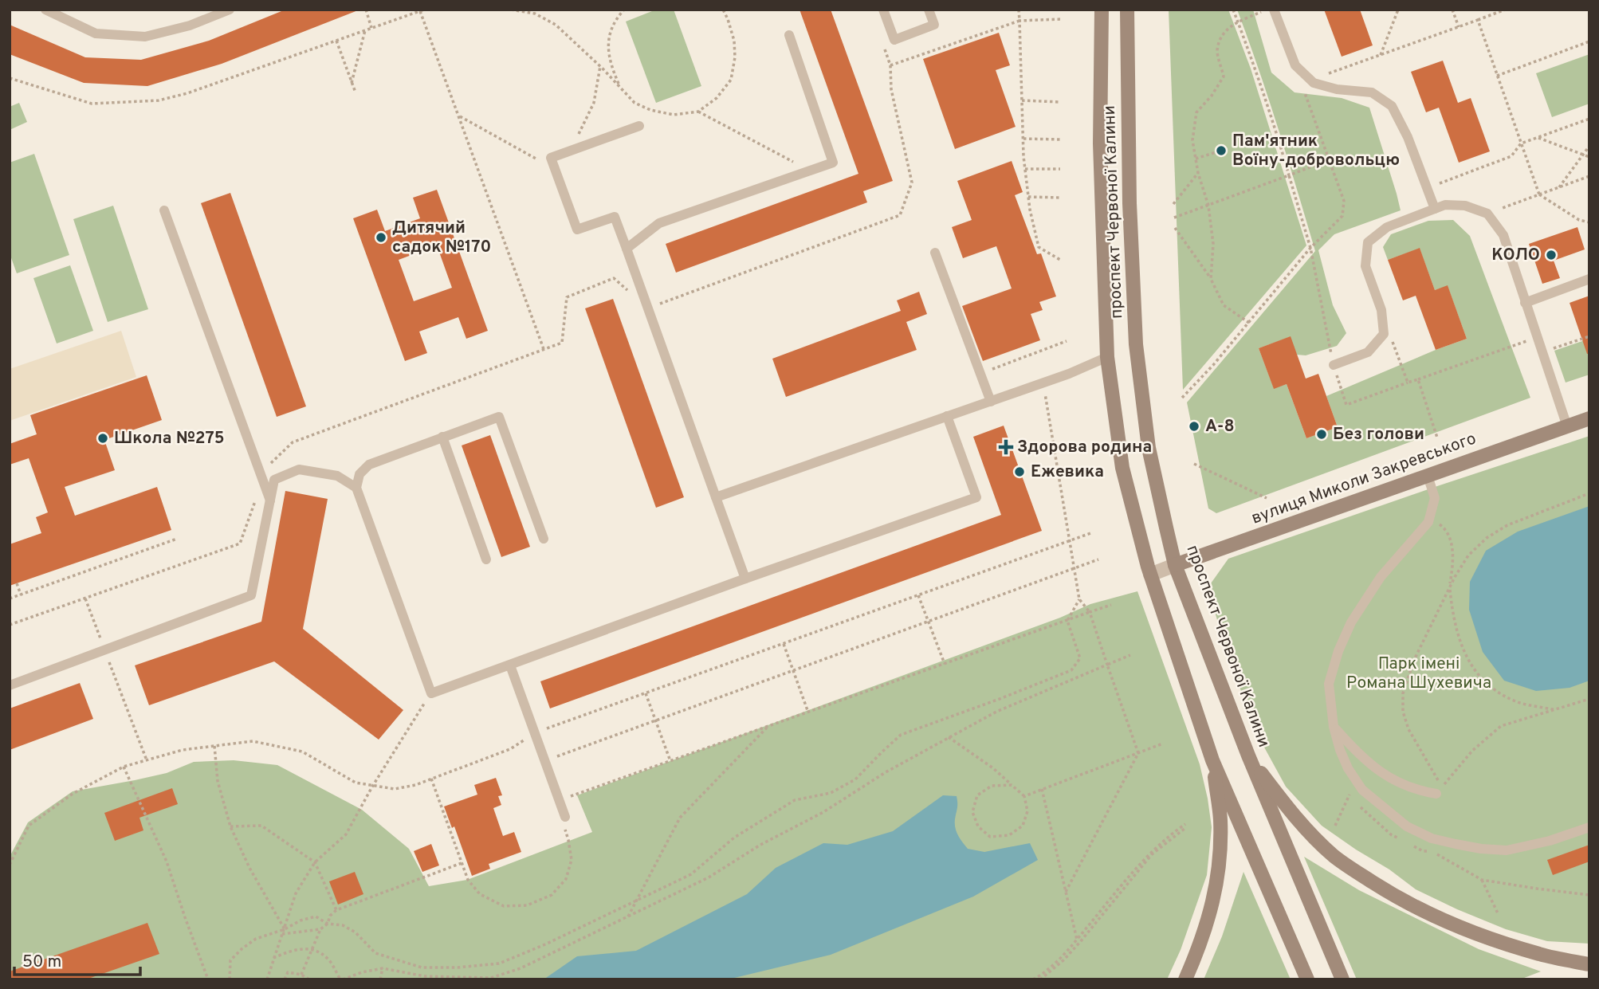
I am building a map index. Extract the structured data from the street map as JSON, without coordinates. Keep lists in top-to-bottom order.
{
  "streets": {
    "main road": ["проспект Червоної Калини", "вулиця Миколи Закревського"]
  },
  "crossings": [
    ["проспект Червоної Калини", "вулиця Миколи Закревського"]
  ],
  "parks": ["Парк імені Романа Шухевича"],
  "places": {
    "other": [
      "Пам'ятник Воїну-добровольцю",
      "Дитячий садок №170",
      "КОЛО",
      "А-8",
      "Без голови",
      "Школа №275",
      "Ежевика"
    ],
    "health": ["Здорова родина"]
  },
  "scale_bar": "50 m"
}
